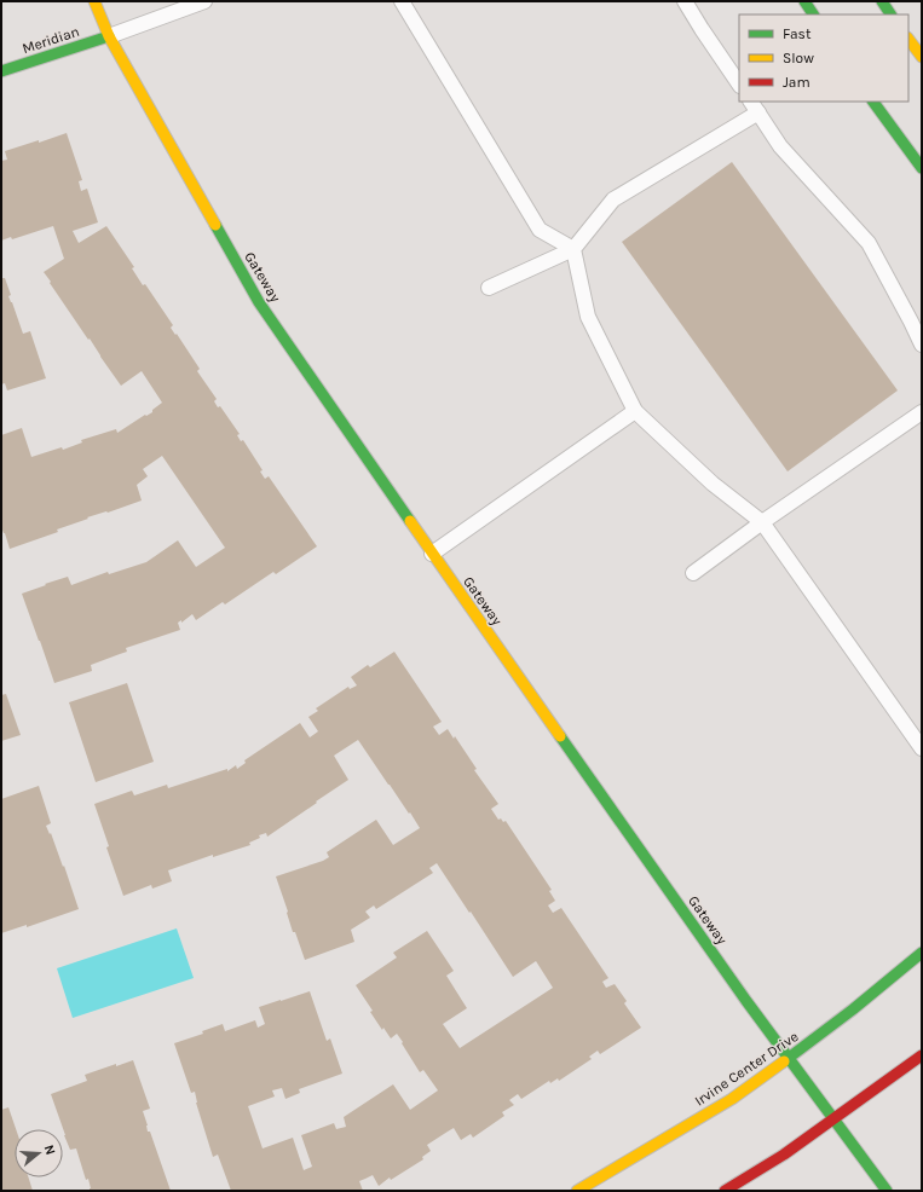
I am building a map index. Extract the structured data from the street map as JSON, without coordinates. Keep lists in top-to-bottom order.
{
  "streets": {
    "street": ["Meridian", "Gateway", "Irvine Center Drive"]
  },
  "crossings": [
    ["Meridian", "Gateway"],
    ["Gateway", "Irvine Center Drive"]
  ],
  "legend": ["Fast", "Slow", "Jam"],
  "north": "right"
}
